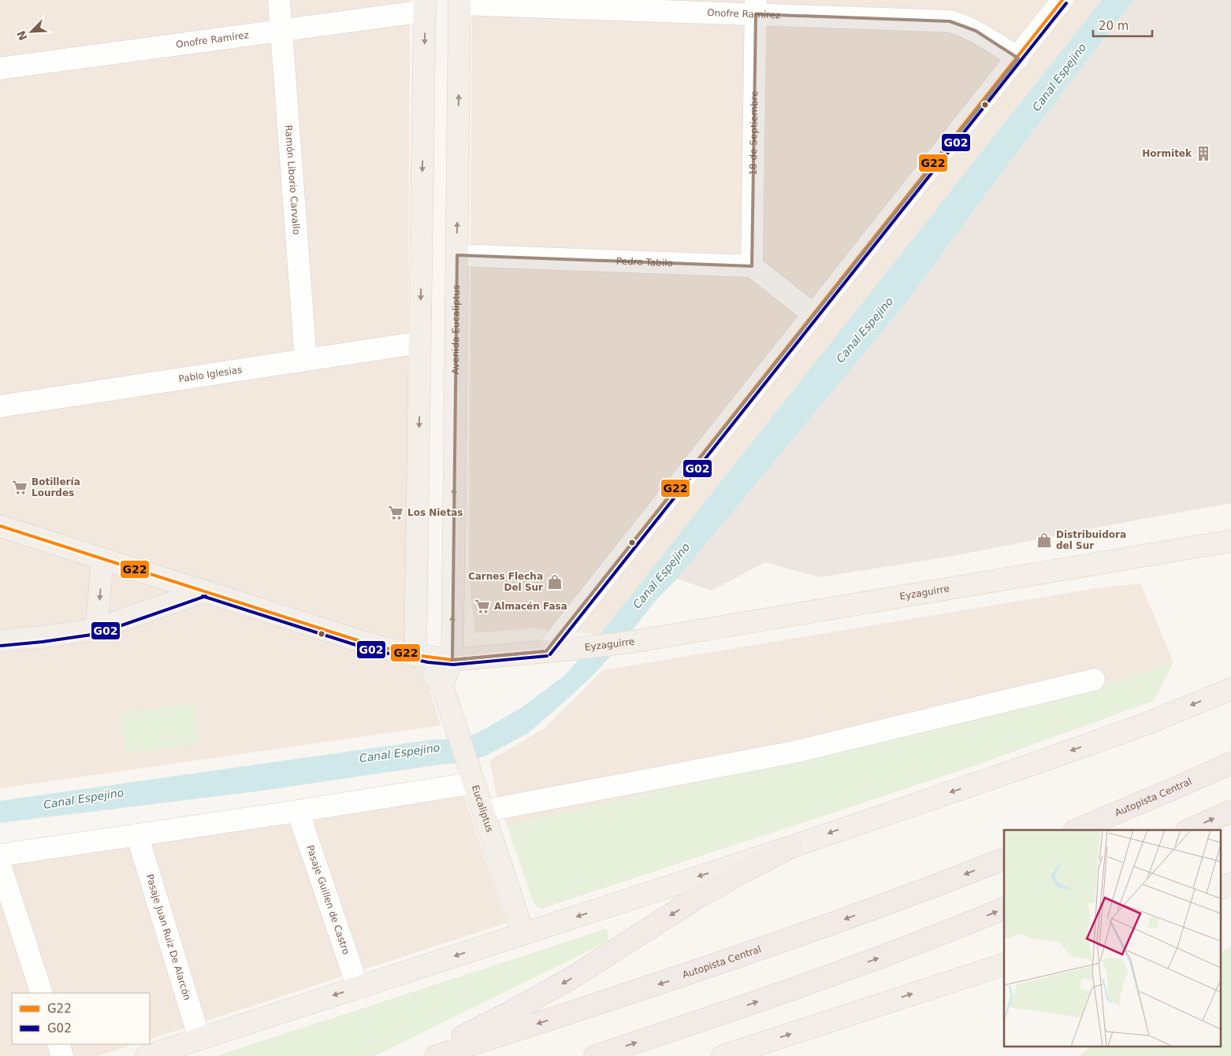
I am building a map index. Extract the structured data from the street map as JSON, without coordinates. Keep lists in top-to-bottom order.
{
  "streets": {
    "highway": ["Autopista Central"],
    "main road": ["Avenida Eucaliptus", "Eyzaguirre", "Eucaliptus"],
    "street": [
      "Onofre Ramírez",
      "18 de Septiembre",
      "Ramón Liborio Carvallo",
      "Pedro Tabilo",
      "Pablo Iglesias",
      "Pasaje Guillen de Castro",
      "Pasaje Juan Ruiz De Alarcón"
    ]
  },
  "crossings": [
    ["Onofre Ramírez", "18 de Septiembre"],
    ["Onofre Ramírez", "Ramón Liborio Carvallo"],
    ["Onofre Ramírez", "Avenida Eucaliptus"],
    ["18 de Septiembre", "Pedro Tabilo"],
    ["Ramón Liborio Carvallo", "Pablo Iglesias"],
    ["Pedro Tabilo", "Avenida Eucaliptus"],
    ["Avenida Eucaliptus", "Eyzaguirre"],
    ["Eyzaguirre", "Eucaliptus"]
  ],
  "water": ["Canal Espejino"],
  "places": {
    "building": ["Hormitek"],
    "supermarket": ["Botillería Lourdes", "Los Nietas", "Almacén Fasa"],
    "shop": ["Distribuidora del Sur", "Carnes Flecha Del Sur"]
  },
  "lines": ["transit line G22", "transit line G02"],
  "legend": ["G22", "G02"],
  "scale_bar": "20 m",
  "north": "bottom left"
}
